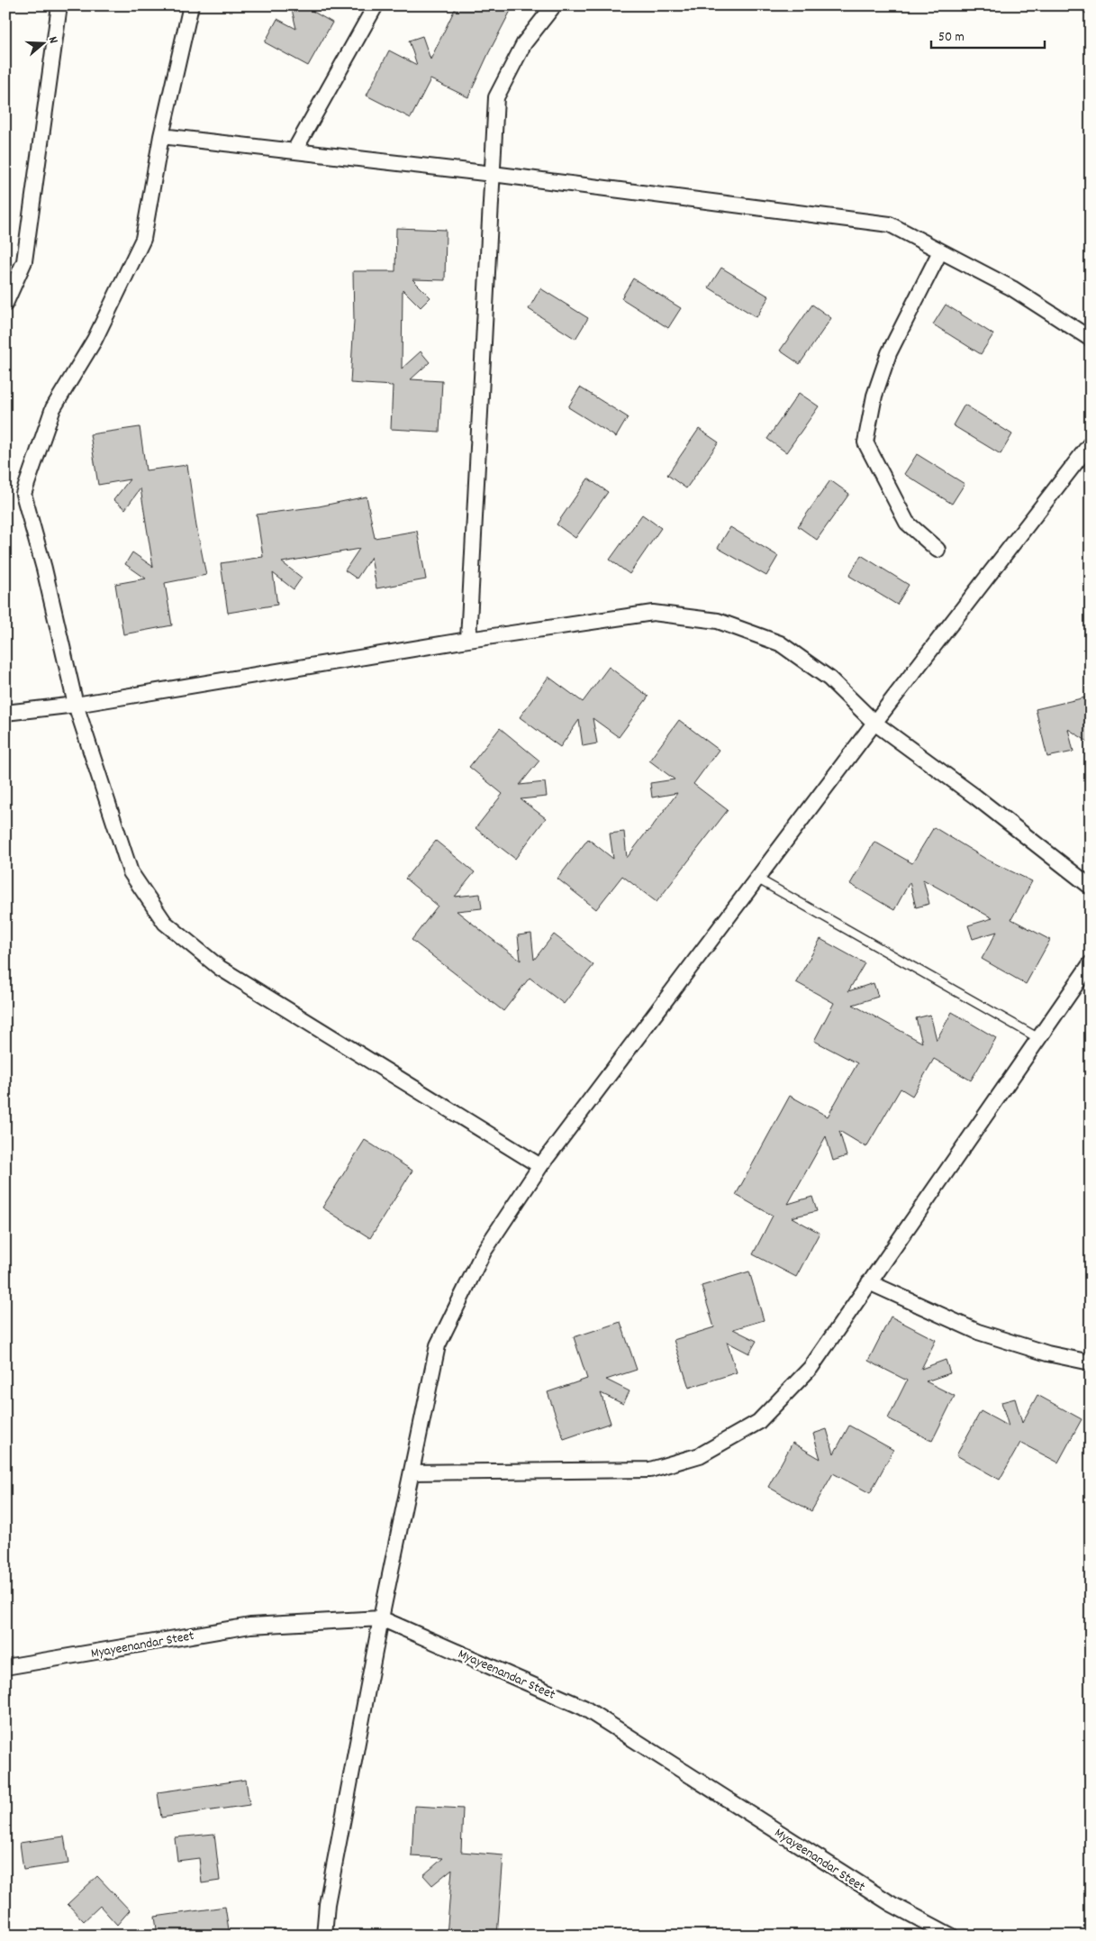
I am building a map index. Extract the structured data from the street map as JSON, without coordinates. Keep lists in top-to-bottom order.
{
  "streets": {
    "street": ["Myayeenandar Steet"]
  },
  "scale_bar": "50 m",
  "north": "right"
}
